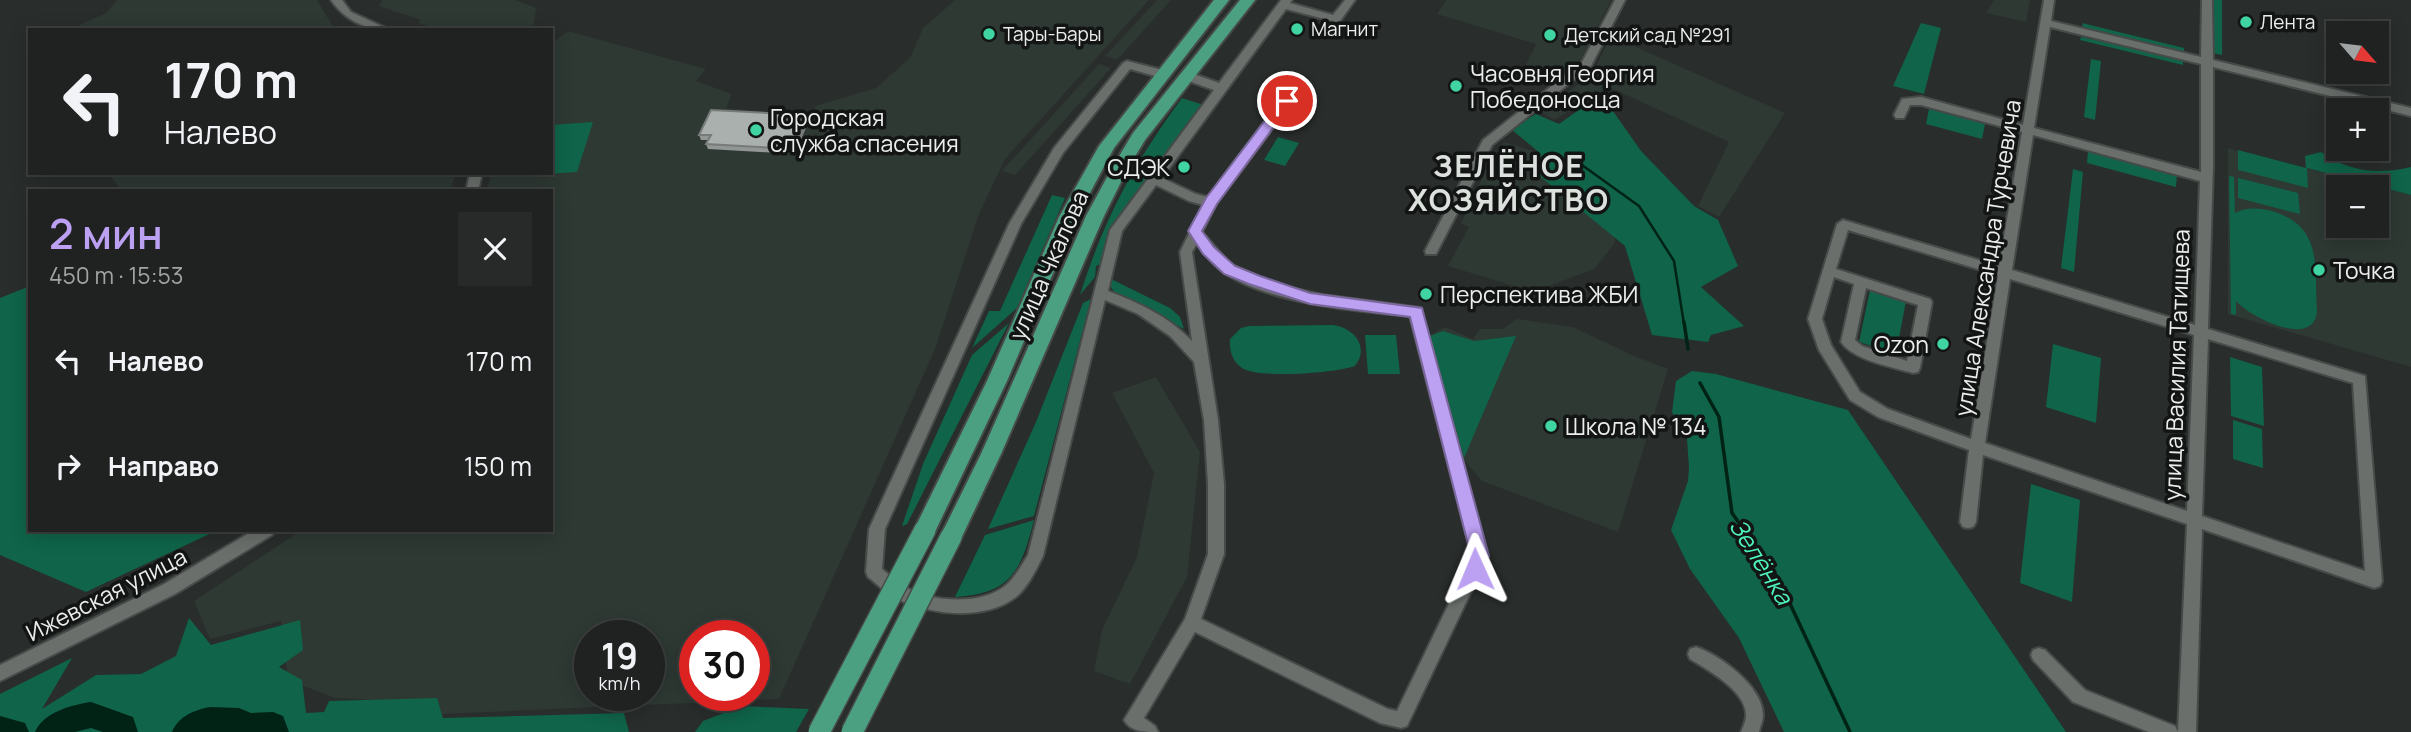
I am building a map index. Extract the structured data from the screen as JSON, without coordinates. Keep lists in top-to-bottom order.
{
  "streets": {
    "main road": ["улица Чкалова"],
    "street": ["улица Александра Турчевича", "улица Василия Татищева", "Ижевская улица"]
  },
  "districts": ["ЗЕЛЁНОЕ ХОЗЯЙСТВО"],
  "water": ["Зелёнка"],
  "places": [
    "Лента",
    "Магнит",
    "Тары-Бары",
    "Детский сад №291",
    "Часовня Георгия Победоносца",
    "Городская служба спасения",
    "СДЭК",
    "Точка",
    "Перспектива ЖБИ",
    "Ozon",
    "Школа № 134"
  ],
  "north": "bottom right",
  "page": {
    "map_buttons": ["+", "−"],
    "turn": ["170 m", "Налево"],
    "heading": ["2 мин", "450 m · 15:53"],
    "list": [
      {
        "name": "Налево",
        "value": "170 m"
      },
      {
        "name": "Направо",
        "value": "150 m"
      }
    ],
    "speed": "19 km/h",
    "limit": "30"
  }
}
